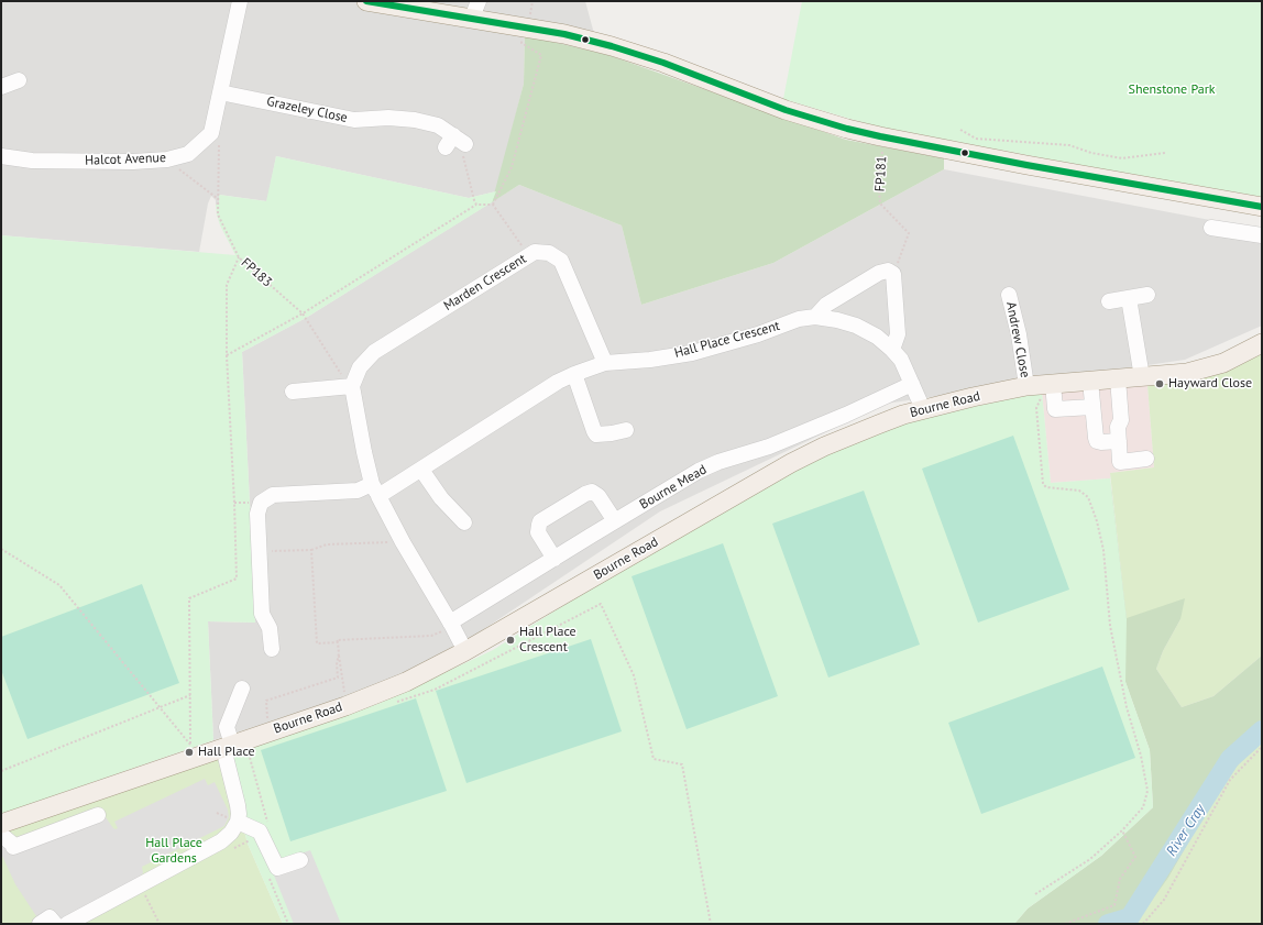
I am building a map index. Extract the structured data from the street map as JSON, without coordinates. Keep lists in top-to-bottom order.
{
  "streets": {
    "main road": ["Bourne Road"],
    "street": [
      "Grazeley Close",
      "Halcot Avenue",
      "Marden Crescent",
      "Hall Place Crescent",
      "Andrew Close",
      "Bourne Mead"
    ],
    "path": ["FP181", "FP183"]
  },
  "crossings": [
    ["Halcot Avenue", "FP183"],
    ["FP183", "Marden Crescent"],
    ["Marden Crescent", "Hall Place Crescent"],
    ["Hall Place Crescent", "Bourne Road"],
    ["Hall Place Crescent", "Bourne Mead"],
    ["Andrew Close", "Bourne Road"]
  ],
  "water": ["River Cray"],
  "parks": ["Shenstone Park", "Hall Place Gardens"],
  "places": ["Hayward Close", "Hall Place Crescent", "Hall Place"]
}
